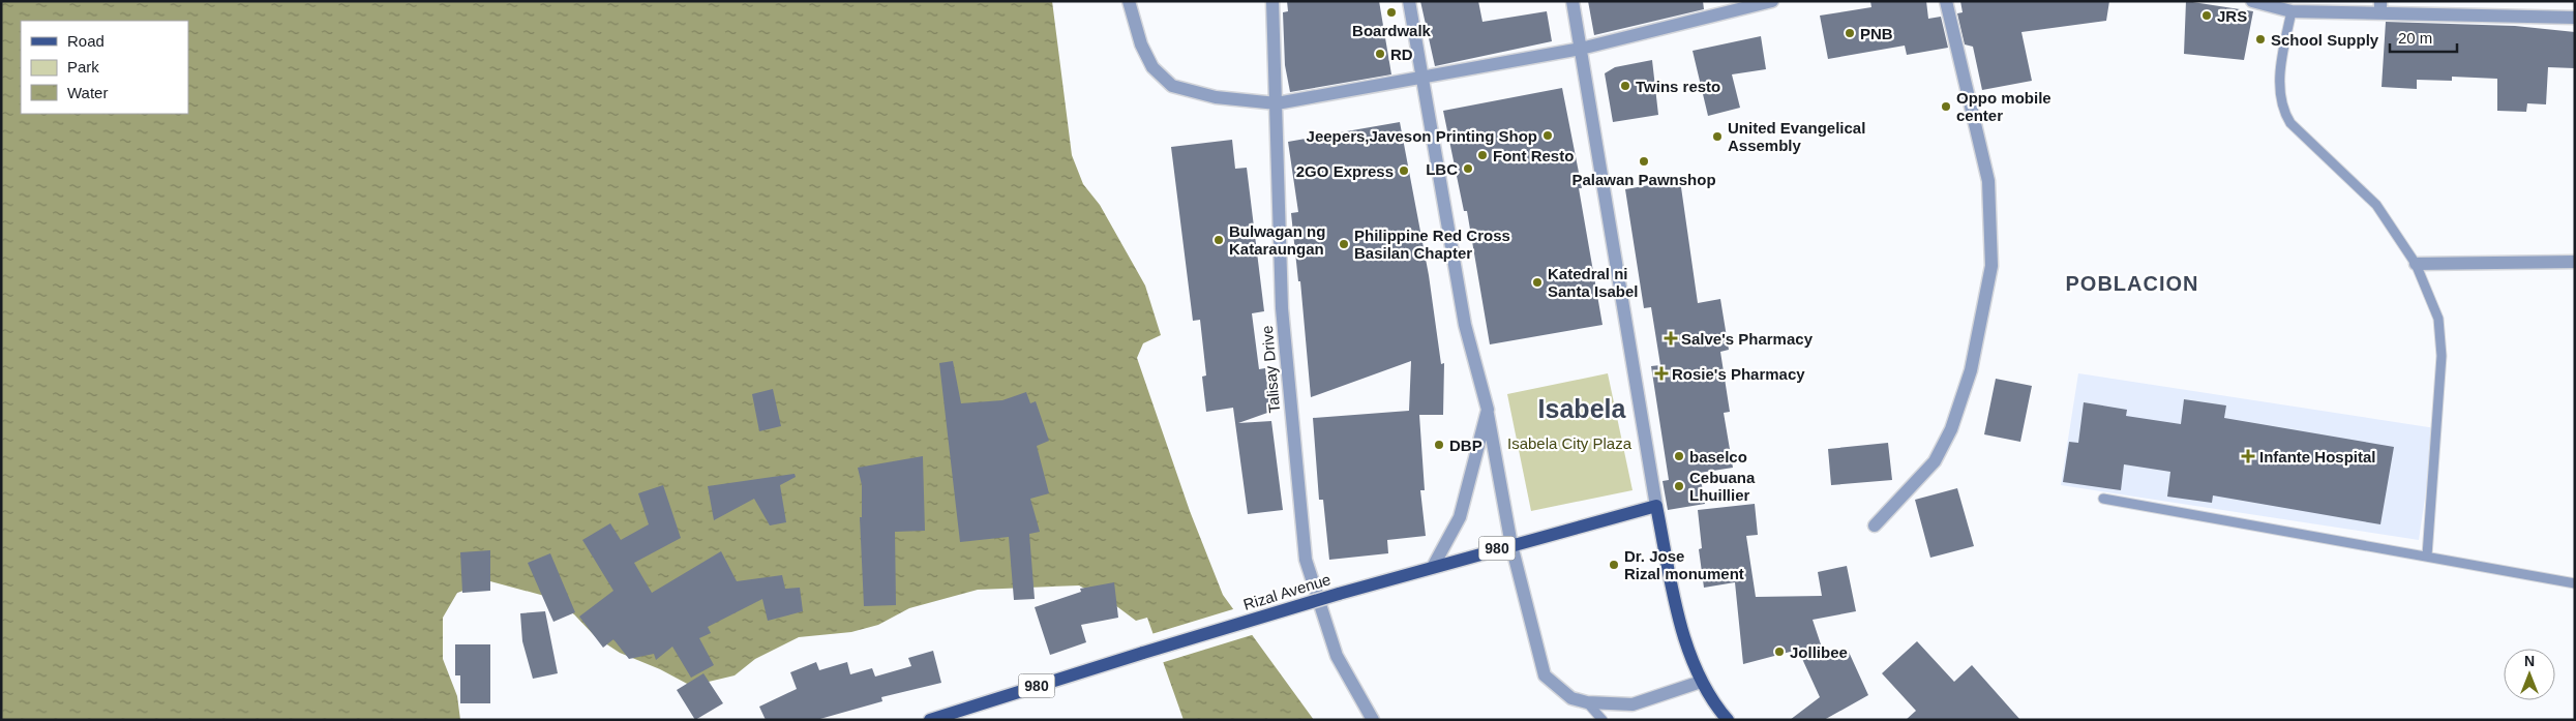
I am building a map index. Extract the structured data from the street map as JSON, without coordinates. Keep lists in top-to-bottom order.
{
  "streets": {
    "main road": ["980", "Rizal Avenue"],
    "street": ["Talisay Drive"]
  },
  "districts": ["POBLACION", "Isabela"],
  "parks": ["Isabela City Plaza"],
  "places": {
    "other": [
      "Boardwalk",
      "JRS",
      "PNB",
      "School Supply",
      "RD",
      "Twins resto",
      "Oppo mobile center",
      "Jeepers,Javeson Printing Shop",
      "United Evangelical Assembly",
      "Font Resto",
      "Palawan Pawnshop",
      "LBC",
      "2GO Express",
      "Bulwagan ng Kataraungan",
      "Philippine Red Cross Basilan Chapter",
      "Katedral ni Santa Isabel",
      "DBP",
      "baselco",
      "Cebuana Lhuillier",
      "Dr. Jose Rizal monument",
      "Jollibee"
    ],
    "health": ["Salve's Pharmacy", "Rosie's Pharmacy", "Infante Hospital"]
  },
  "legend": ["Road", "Park", "Water"],
  "scale_bar": "20 m",
  "north": "top"
}
